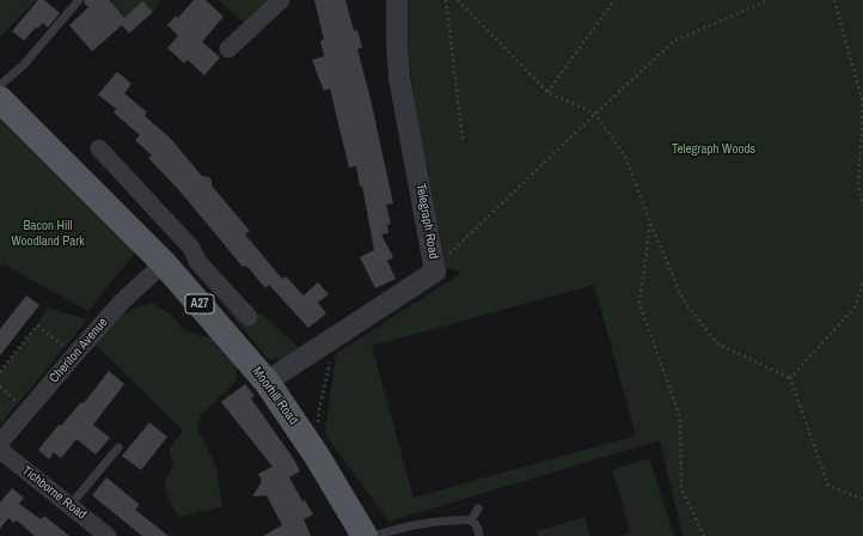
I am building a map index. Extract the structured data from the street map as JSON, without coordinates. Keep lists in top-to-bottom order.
{
  "streets": {
    "main road": ["A27", "Moorhill Road"],
    "street": ["Telegraph Road", "Cheriton Avenue", "Tichborne Road"]
  },
  "crossings": [
    ["Telegraph Road", "Moorhill Road"],
    ["Cheriton Avenue", "Moorhill Road"]
  ],
  "parks": ["Telegraph Woods", "Bacon Hill Woodland Park"]
}
